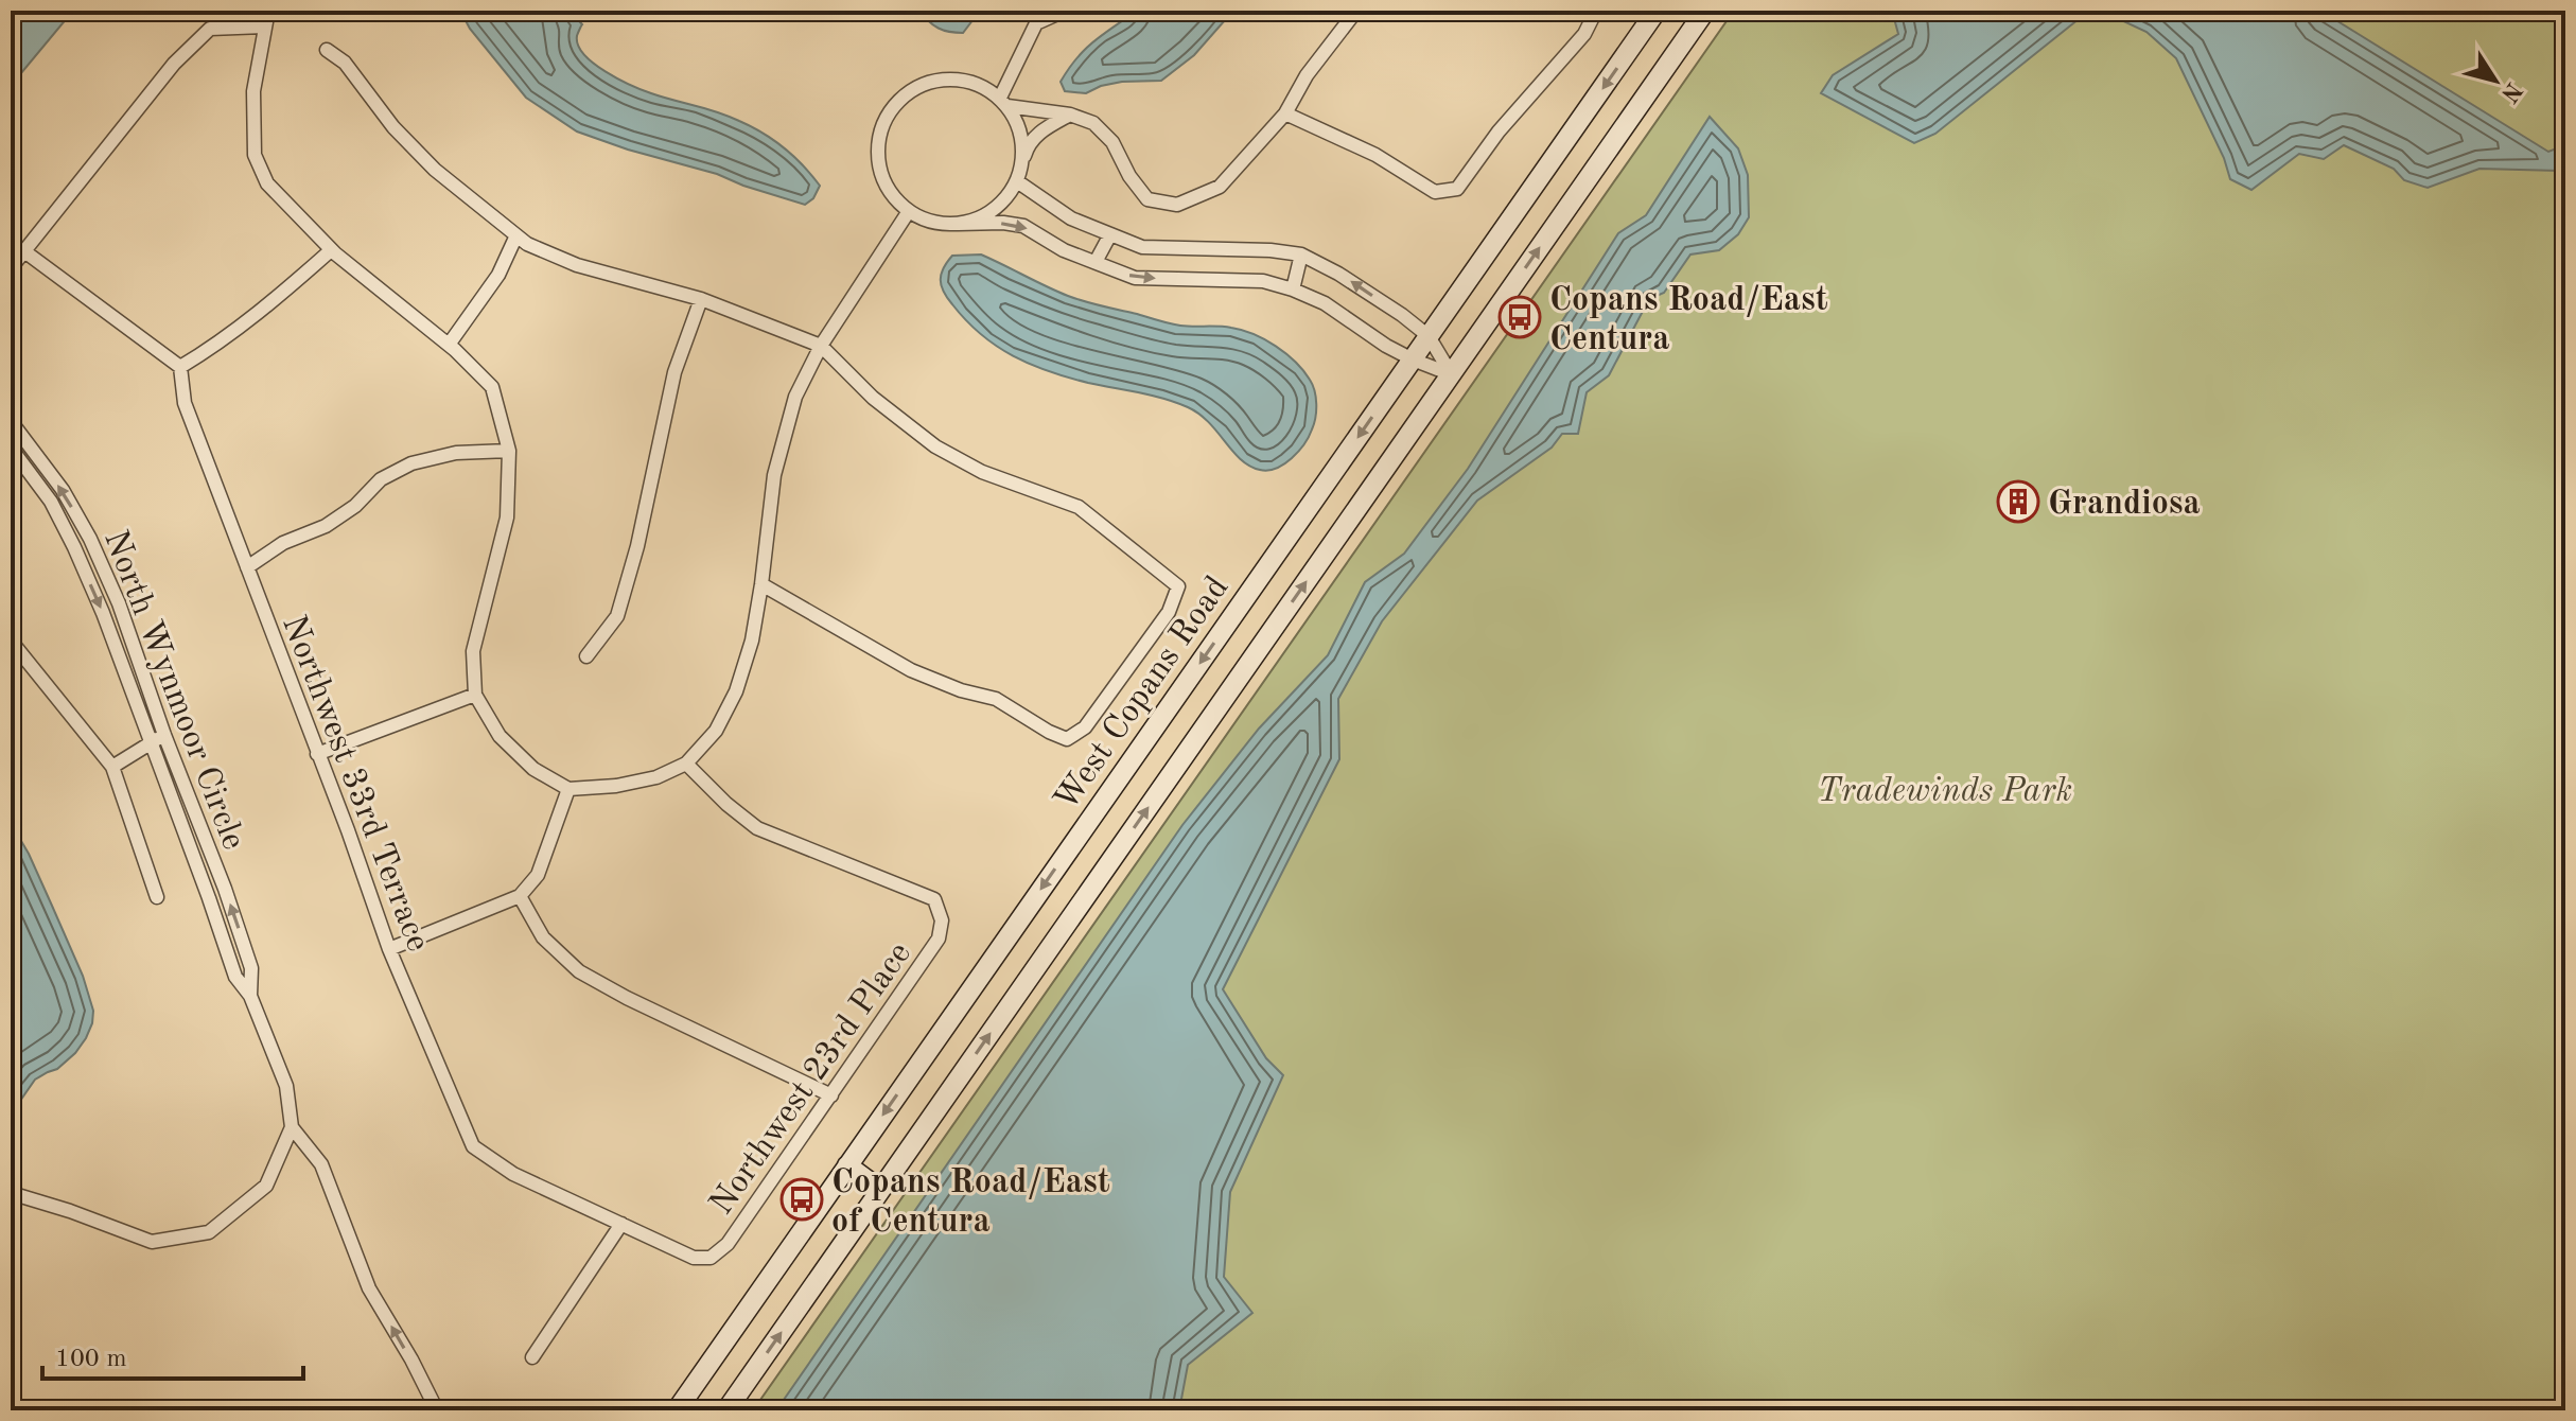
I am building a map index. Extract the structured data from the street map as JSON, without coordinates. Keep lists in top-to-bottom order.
{
  "streets": {
    "main road": ["West Copans Road"],
    "street": ["North Wynmoor Circle", "Northwest 33rd Terrace", "Northwest 23rd Place"]
  },
  "crossings": [
    ["Northwest 33rd Terrace", "Northwest 23rd Place"]
  ],
  "parks": ["Tradewinds Park"],
  "places": {
    "bus stop": ["Copans Road/East Centura", "Copans Road/East of Centura"],
    "building": ["Grandiosa"]
  },
  "scale_bar": "100 m",
  "north": "bottom right"
}
